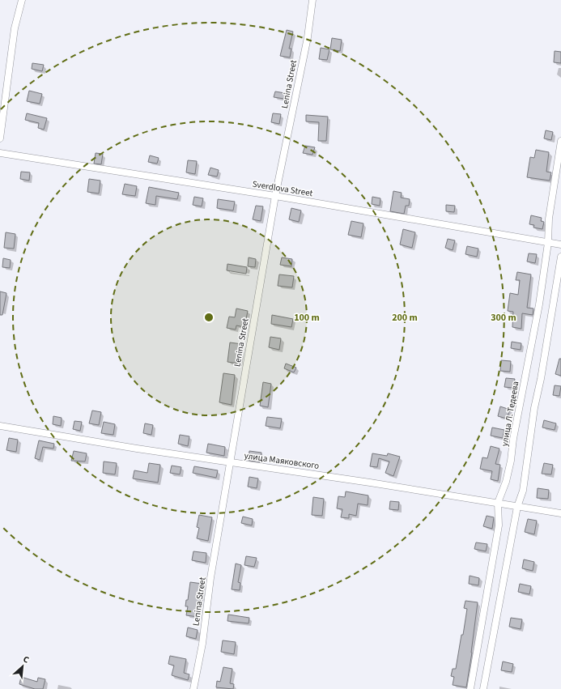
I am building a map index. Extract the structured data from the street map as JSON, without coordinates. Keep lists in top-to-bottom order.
{
  "streets": {
    "street": [
      "Lenina Street",
      "Sverdlova Street",
      "улица Л. Тедеева",
      "улица Маяковского"
    ]
  },
  "crossings": [
    ["Lenina Street", "Sverdlova Street"],
    ["Lenina Street", "улица Маяковского"],
    ["Sverdlova Street", "улица Л. Тедеева"],
    ["улица Л. Тедеева", "улица Маяковского"]
  ],
  "north": "top right",
  "rings": ["100 m", "200 m", "300 m"]
}
